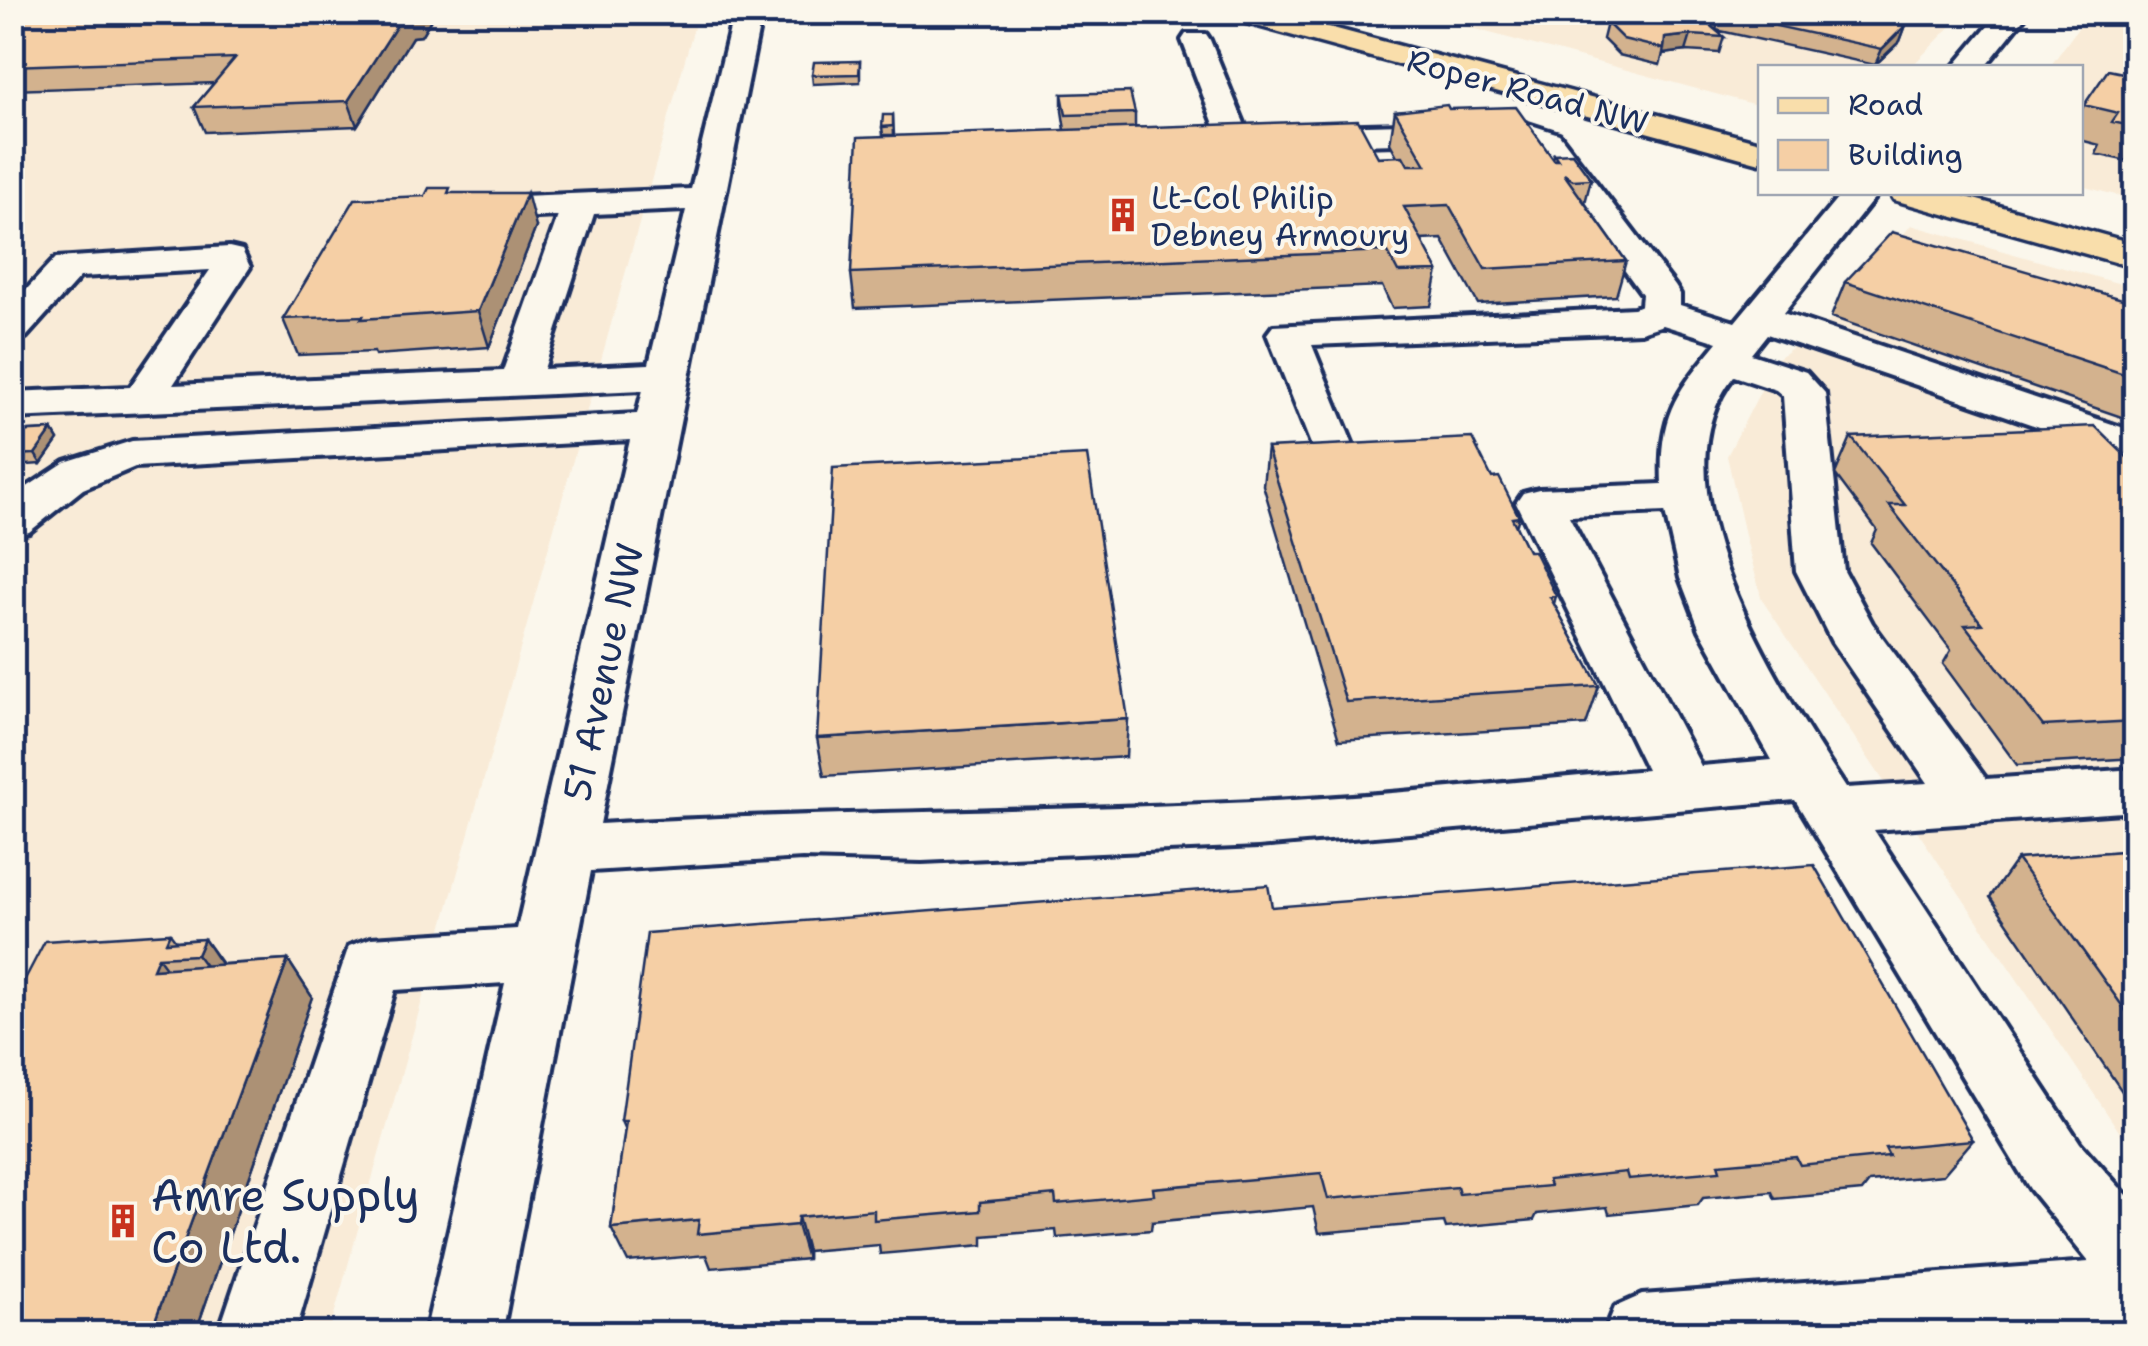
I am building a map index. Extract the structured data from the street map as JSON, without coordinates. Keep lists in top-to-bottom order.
{
  "streets": {
    "main road": ["Roper Road NW"],
    "street": ["51 Avenue NW"]
  },
  "places": {
    "building": ["Lt-Col Philip Debney Armoury", "Amre Supply Co Ltd."]
  },
  "legend": ["Road", "Building"]
}
